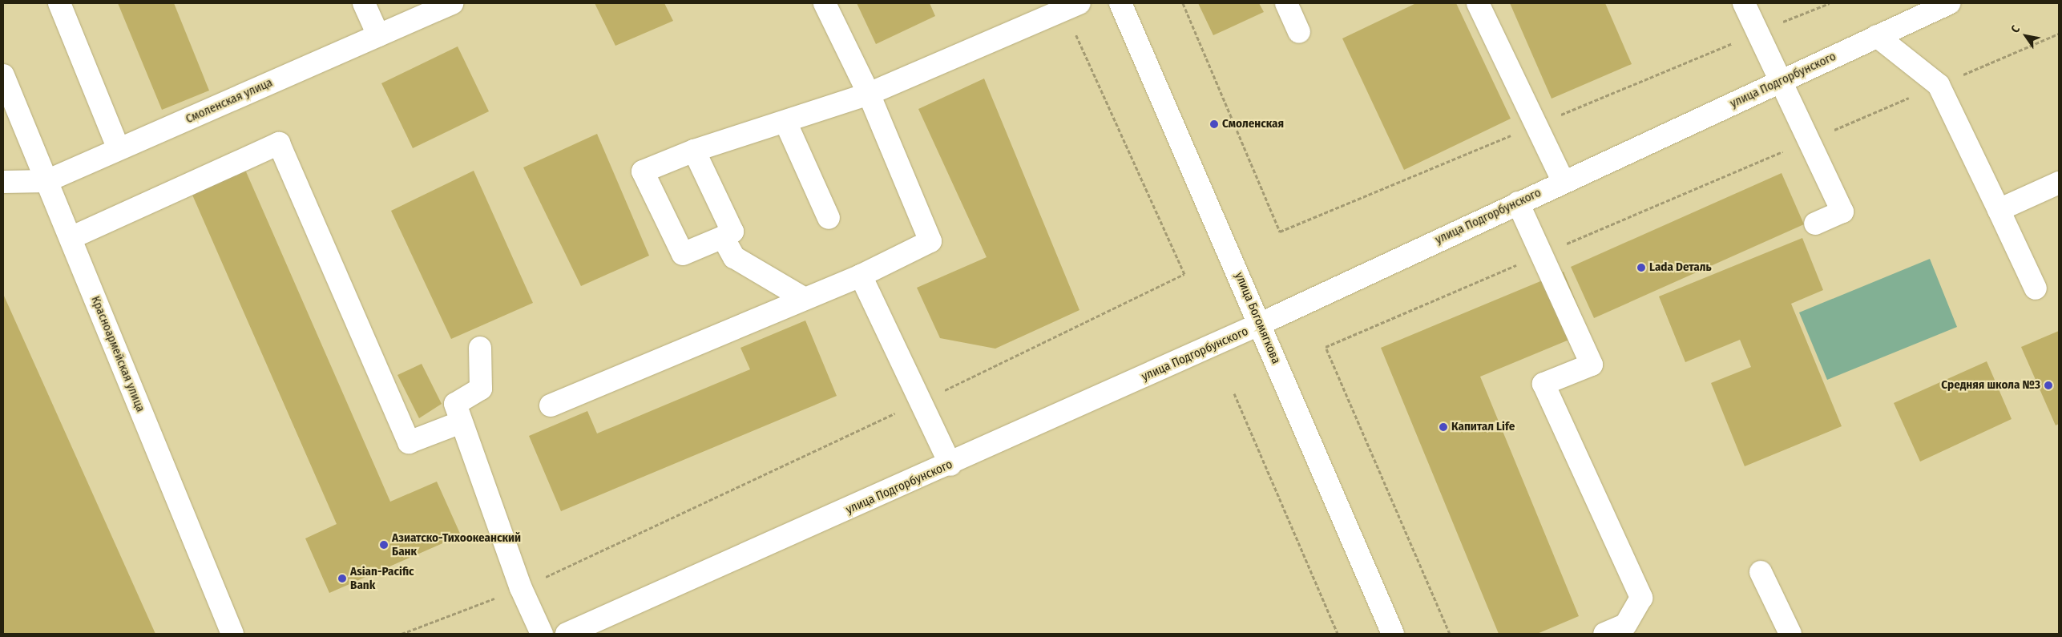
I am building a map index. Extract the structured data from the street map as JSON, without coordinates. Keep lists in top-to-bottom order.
{
  "streets": {
    "street": [
      "улица Подгорбунского",
      "Смоленская улица",
      "улица Богомягкова",
      "Красноармейская улица"
    ]
  },
  "crossings": [
    ["улица Подгорбунского", "улица Богомягкова"],
    ["Смоленская улица", "Красноармейская улица"]
  ],
  "places": [
    "Смоленская",
    "Lada Dеталь",
    "Средняя школа №3",
    "Капитал Life",
    "Азиатско-Тихоокеанский Банк",
    "Asian-Pacific Bank"
  ],
  "north": "top left"
}
